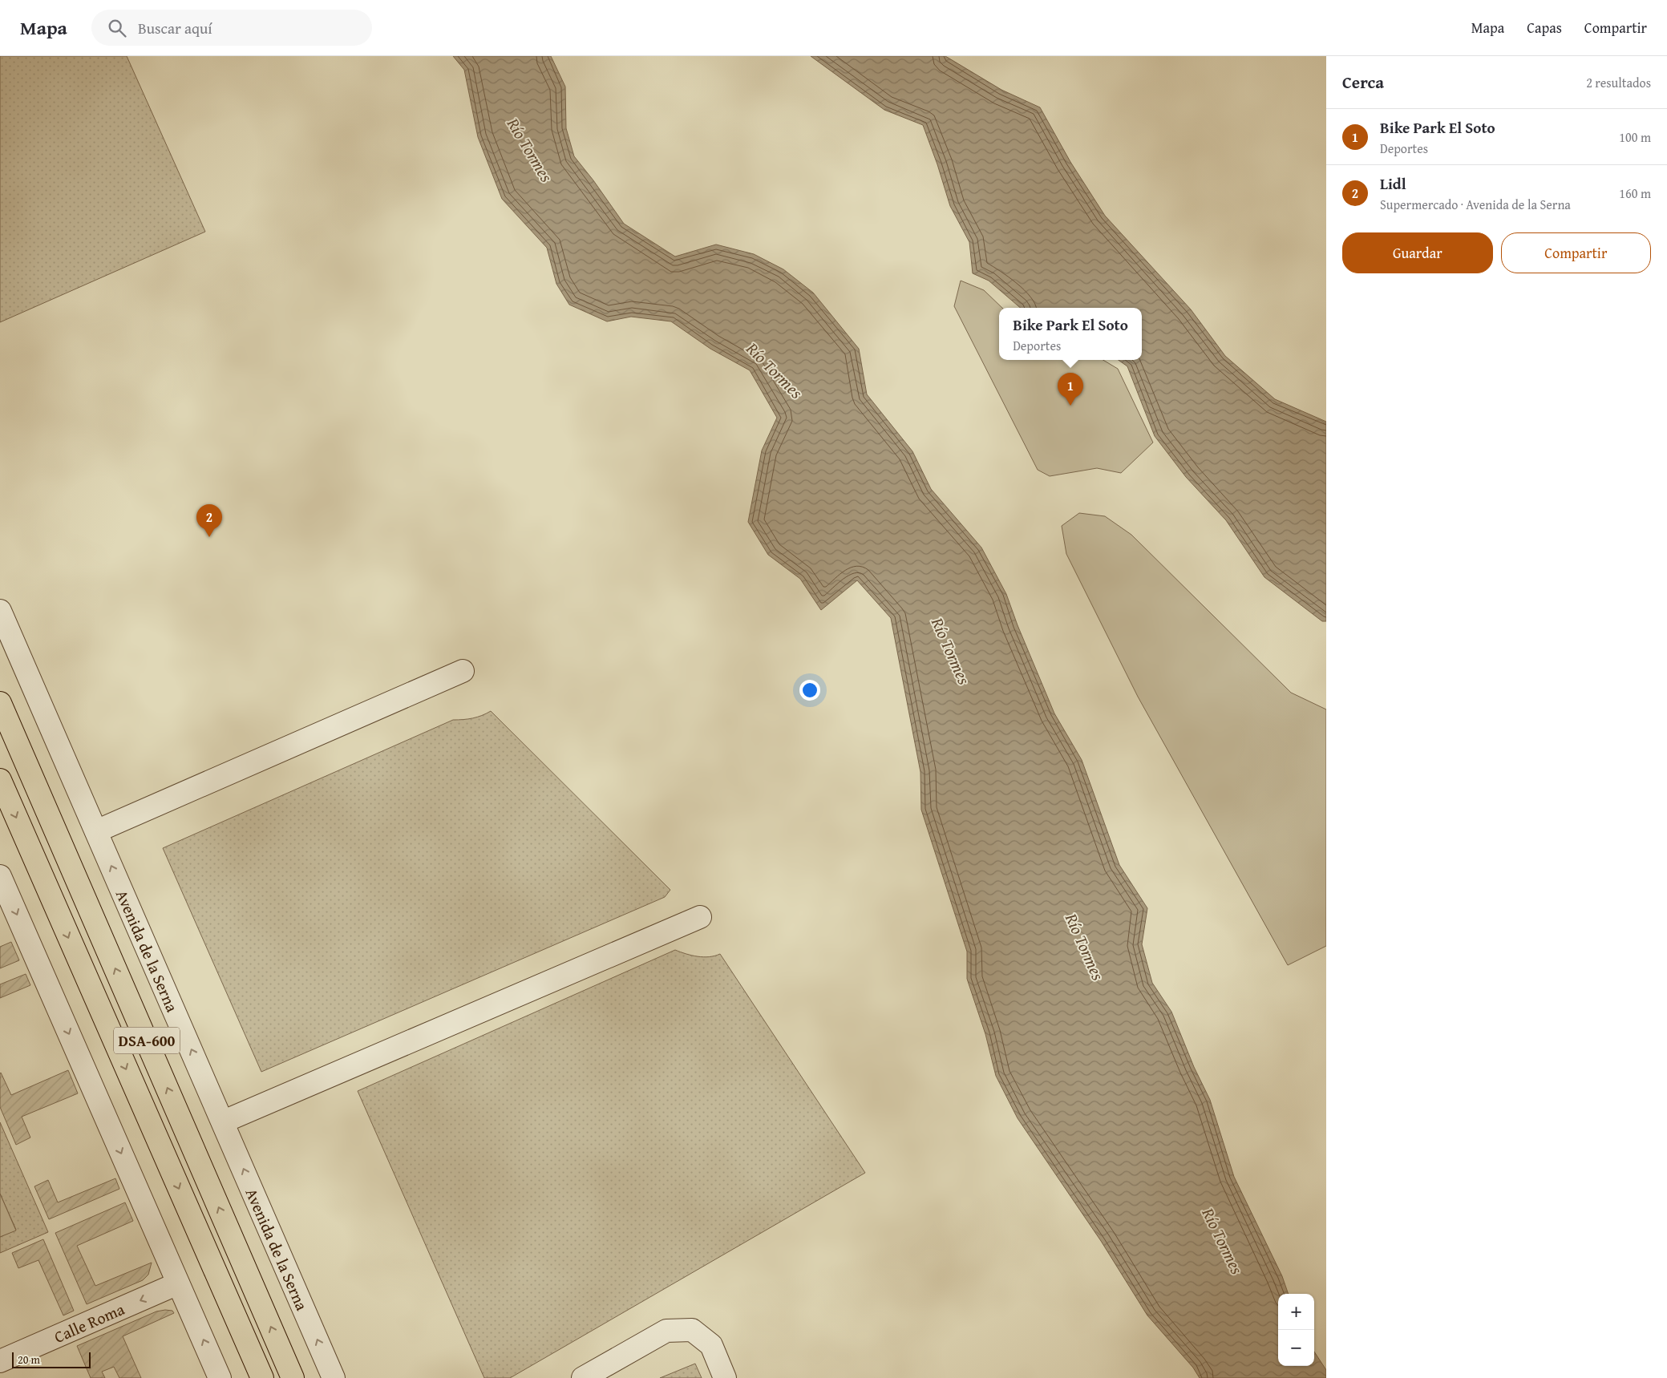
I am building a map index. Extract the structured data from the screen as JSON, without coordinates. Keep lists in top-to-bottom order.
{
  "streets": {
    "main road": ["DSA-600"],
    "street": ["Avenida de la Serna", "Calle Roma"]
  },
  "one_way": ["Calle Roma"],
  "water": ["Río Tormes"],
  "scale_bar": "20 m",
  "page": {
    "header": "Mapa",
    "search": "Buscar aquí",
    "nav": ["Mapa", "Capas", "Compartir"],
    "heading": ["Cerca", "2 resultados"],
    "list": [
      {
        "mark": "1",
        "name": "Bike Park El Soto",
        "note": "Deportes",
        "value": "100 m"
      },
      {
        "mark": "2",
        "name": "Lidl",
        "note": "Supermercado · Avenida de la Serna",
        "value": "160 m"
      }
    ],
    "buttons": ["Guardar", "Compartir"],
    "popup": ["Bike Park El Soto", "Deportes"],
    "pins": ["1", "2"],
    "map_buttons": ["+", "−"],
    "scale": "20 m"
  }
}
